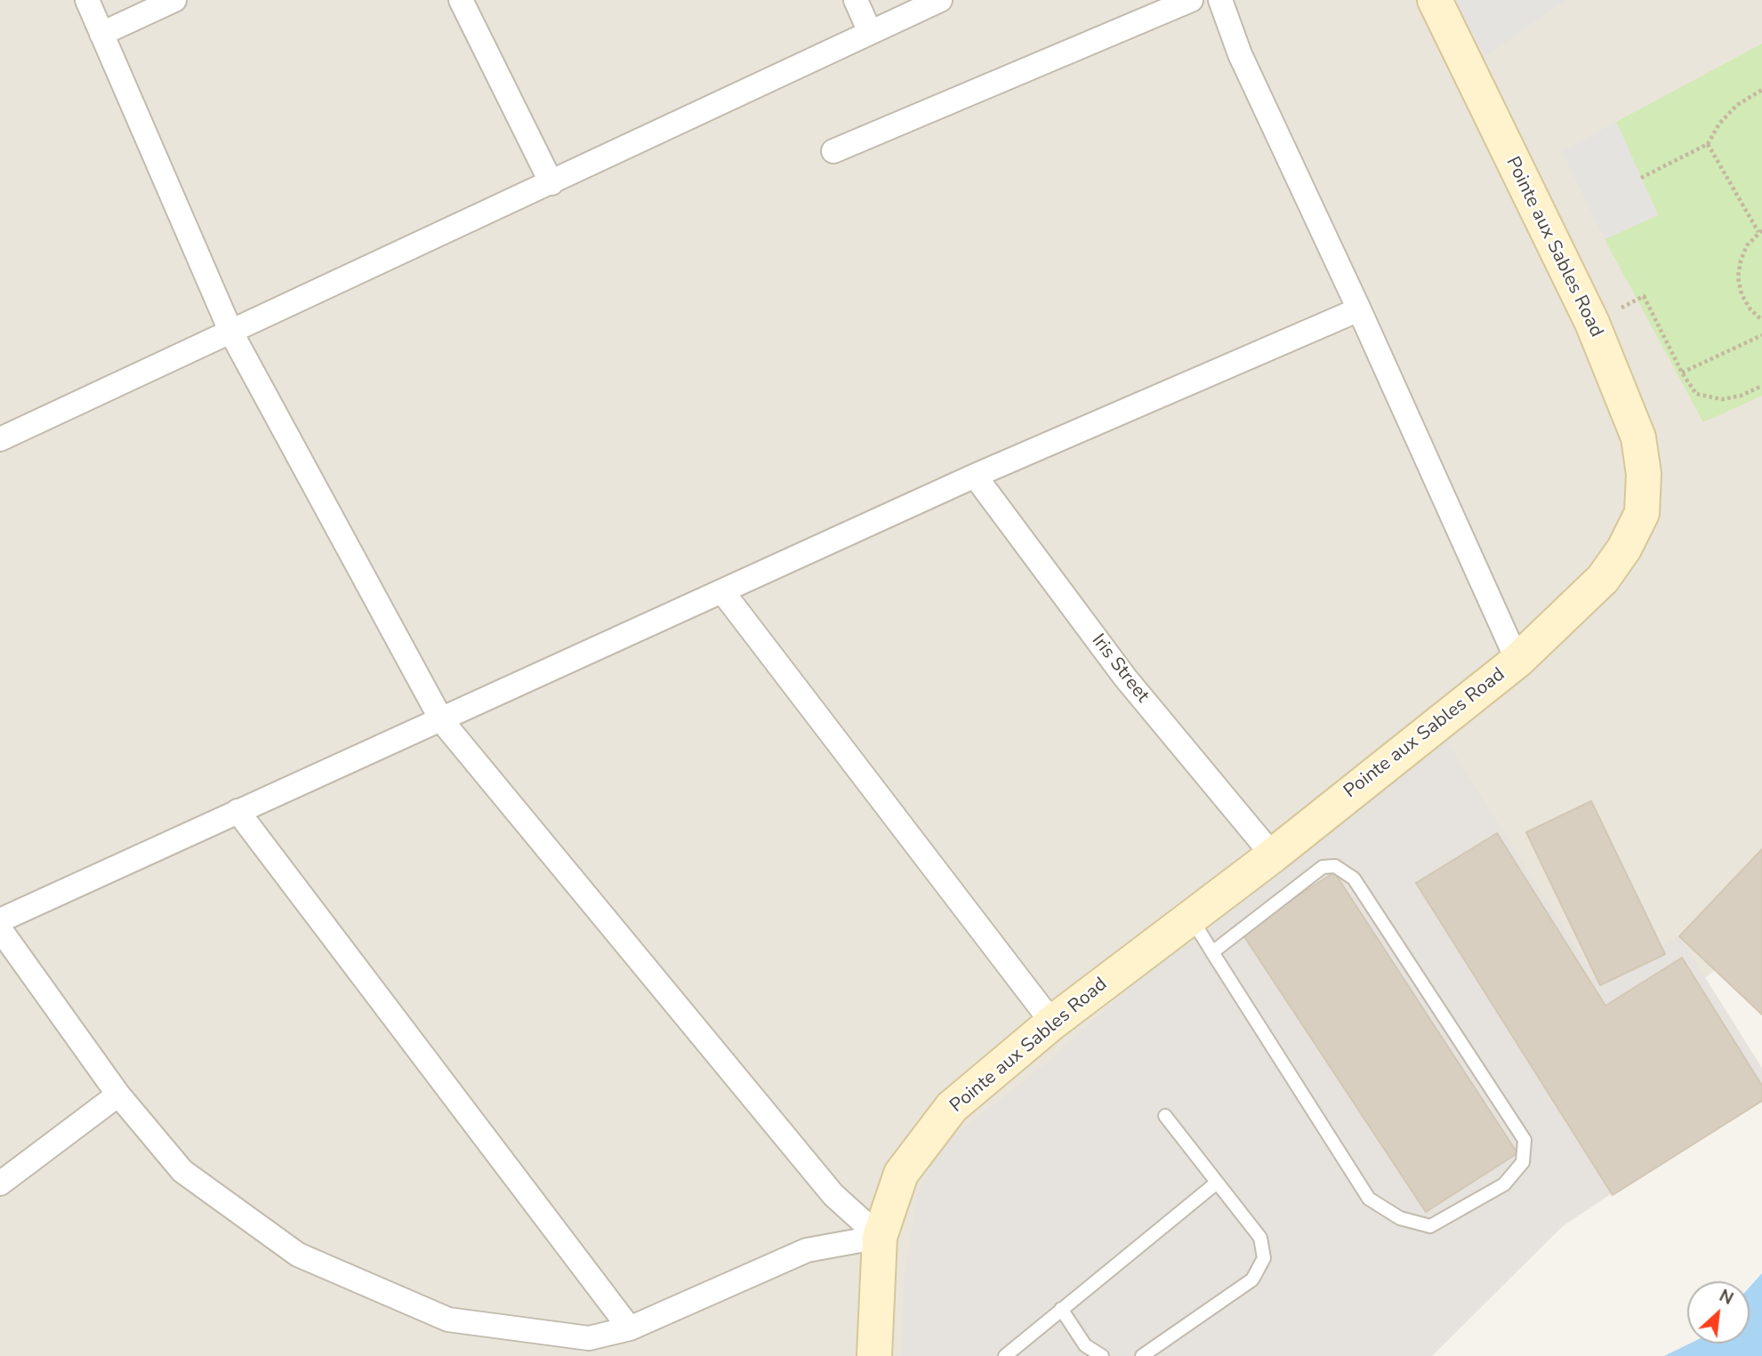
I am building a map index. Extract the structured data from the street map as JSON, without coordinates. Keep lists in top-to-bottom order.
{
  "streets": {
    "main road": ["Pointe aux Sables Road"],
    "street": ["Iris Street"]
  },
  "crossings": [
    ["Pointe aux Sables Road", "Iris Street"]
  ],
  "north": "top right"
}
